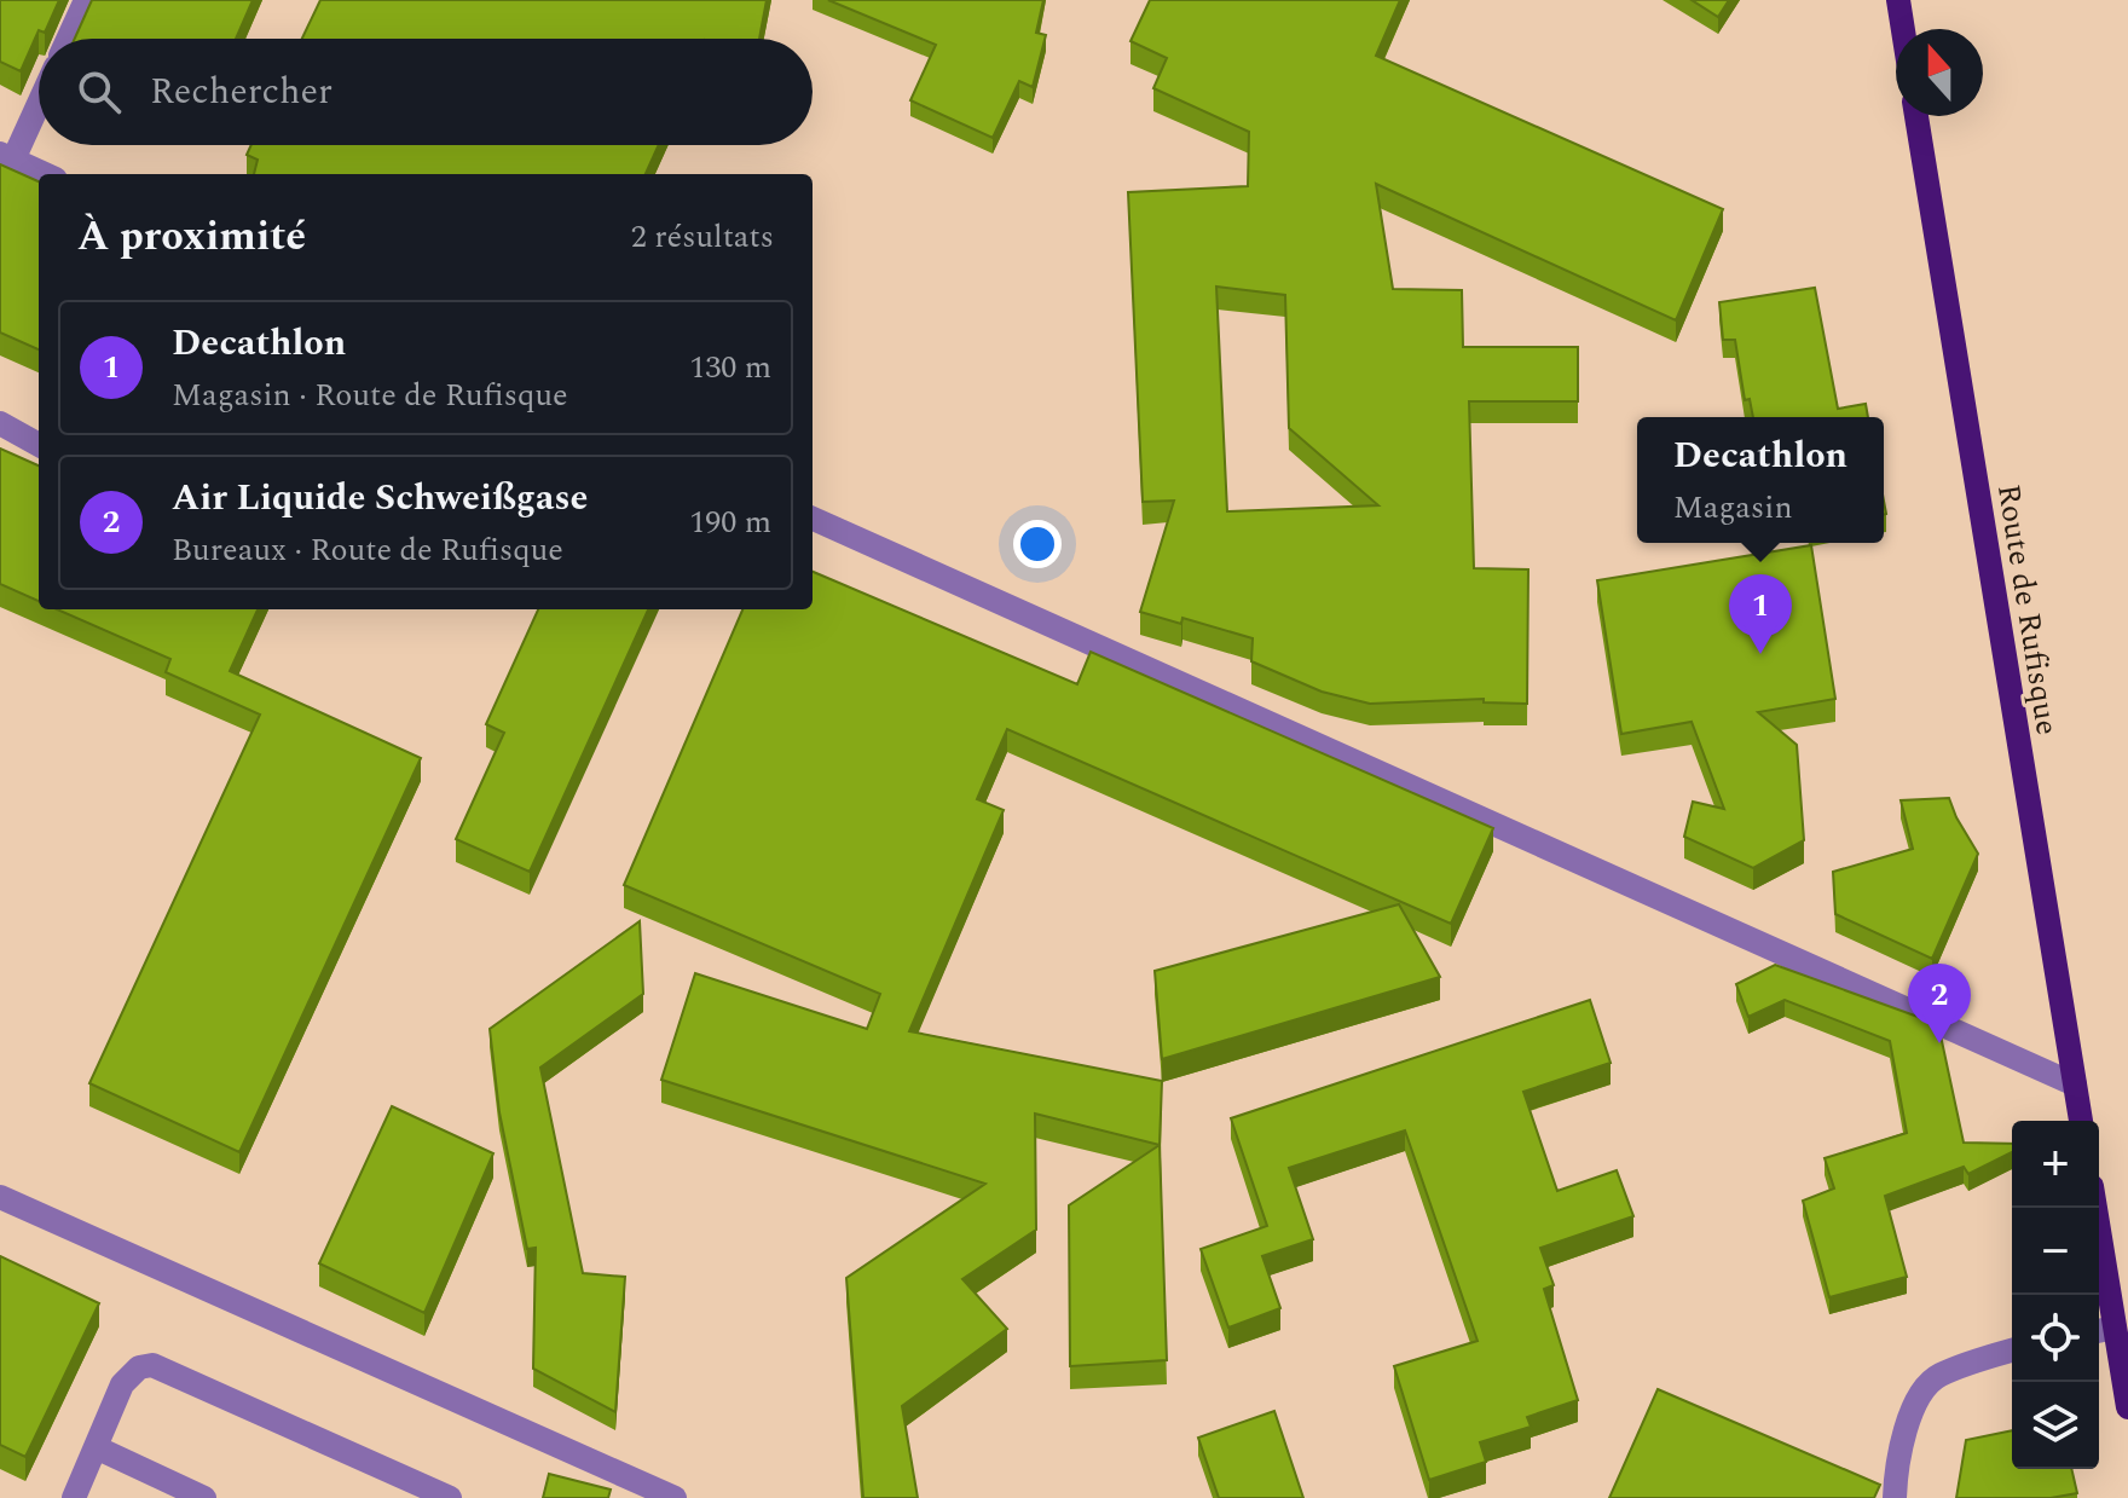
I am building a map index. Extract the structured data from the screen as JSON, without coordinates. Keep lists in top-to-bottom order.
{
  "streets": {
    "main road": ["Route de Rufisque"]
  },
  "north": "top",
  "page": {
    "search": "Rechercher",
    "heading": ["À proximité", "2 résultats"],
    "list": [
      {
        "mark": "1",
        "name": "Decathlon",
        "note": "Magasin · Route de Rufisque",
        "value": "130 m"
      },
      {
        "mark": "2",
        "name": "Air Liquide Schweißgase",
        "note": "Bureaux · Route de Rufisque",
        "value": "190 m"
      }
    ],
    "popup": ["Decathlon", "Magasin"],
    "pins": ["1", "2"],
    "map_buttons": ["+", "−"]
  }
}
